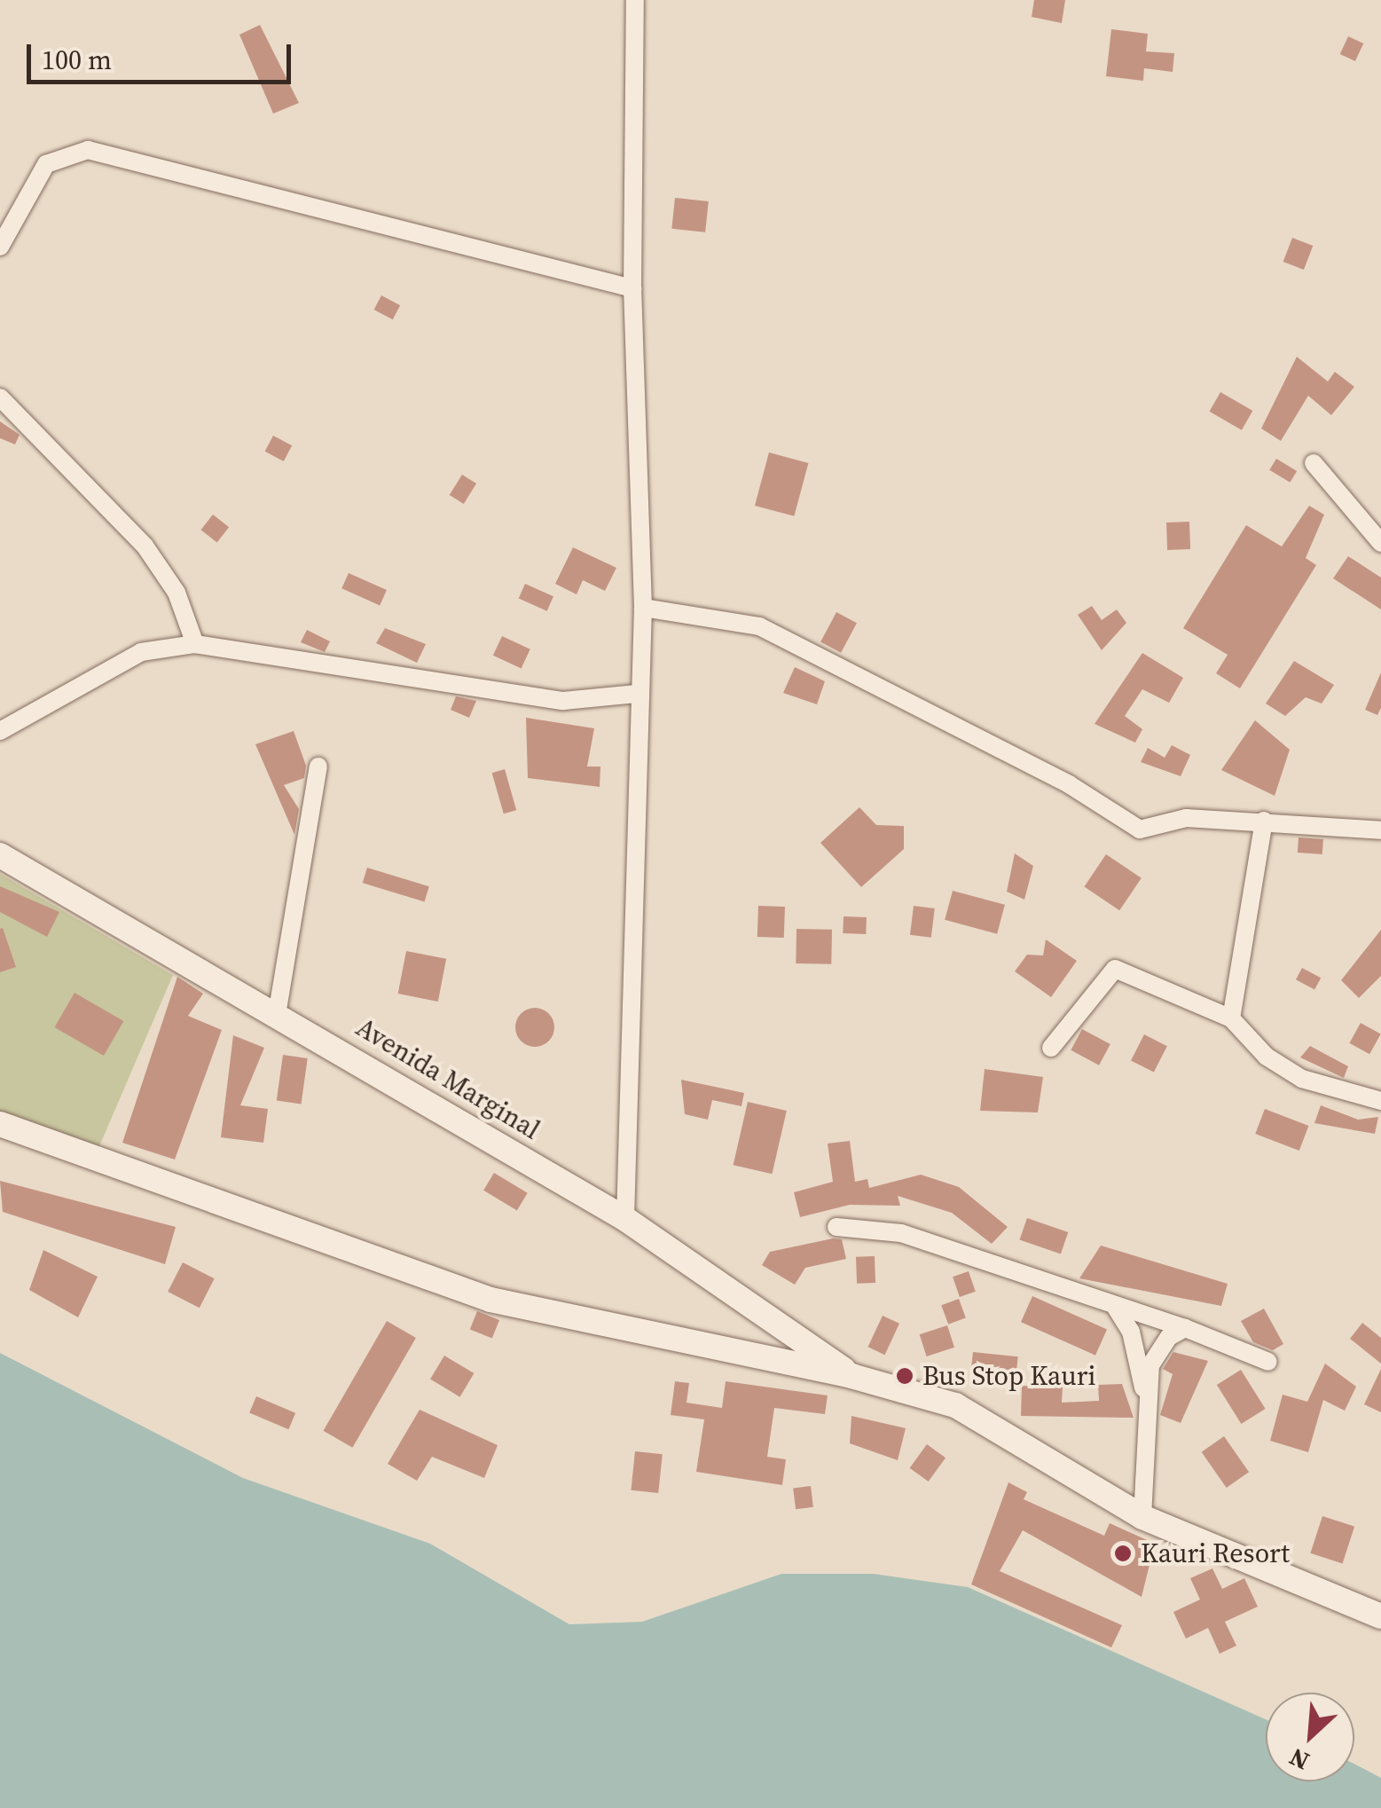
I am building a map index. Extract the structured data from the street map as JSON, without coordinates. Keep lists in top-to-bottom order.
{
  "streets": {
    "street": ["Avenida Marginal"]
  },
  "places": ["Bus Stop Kauri", "Kauri Resort"],
  "scale_bar": "100 m",
  "north": "bottom left"
}
